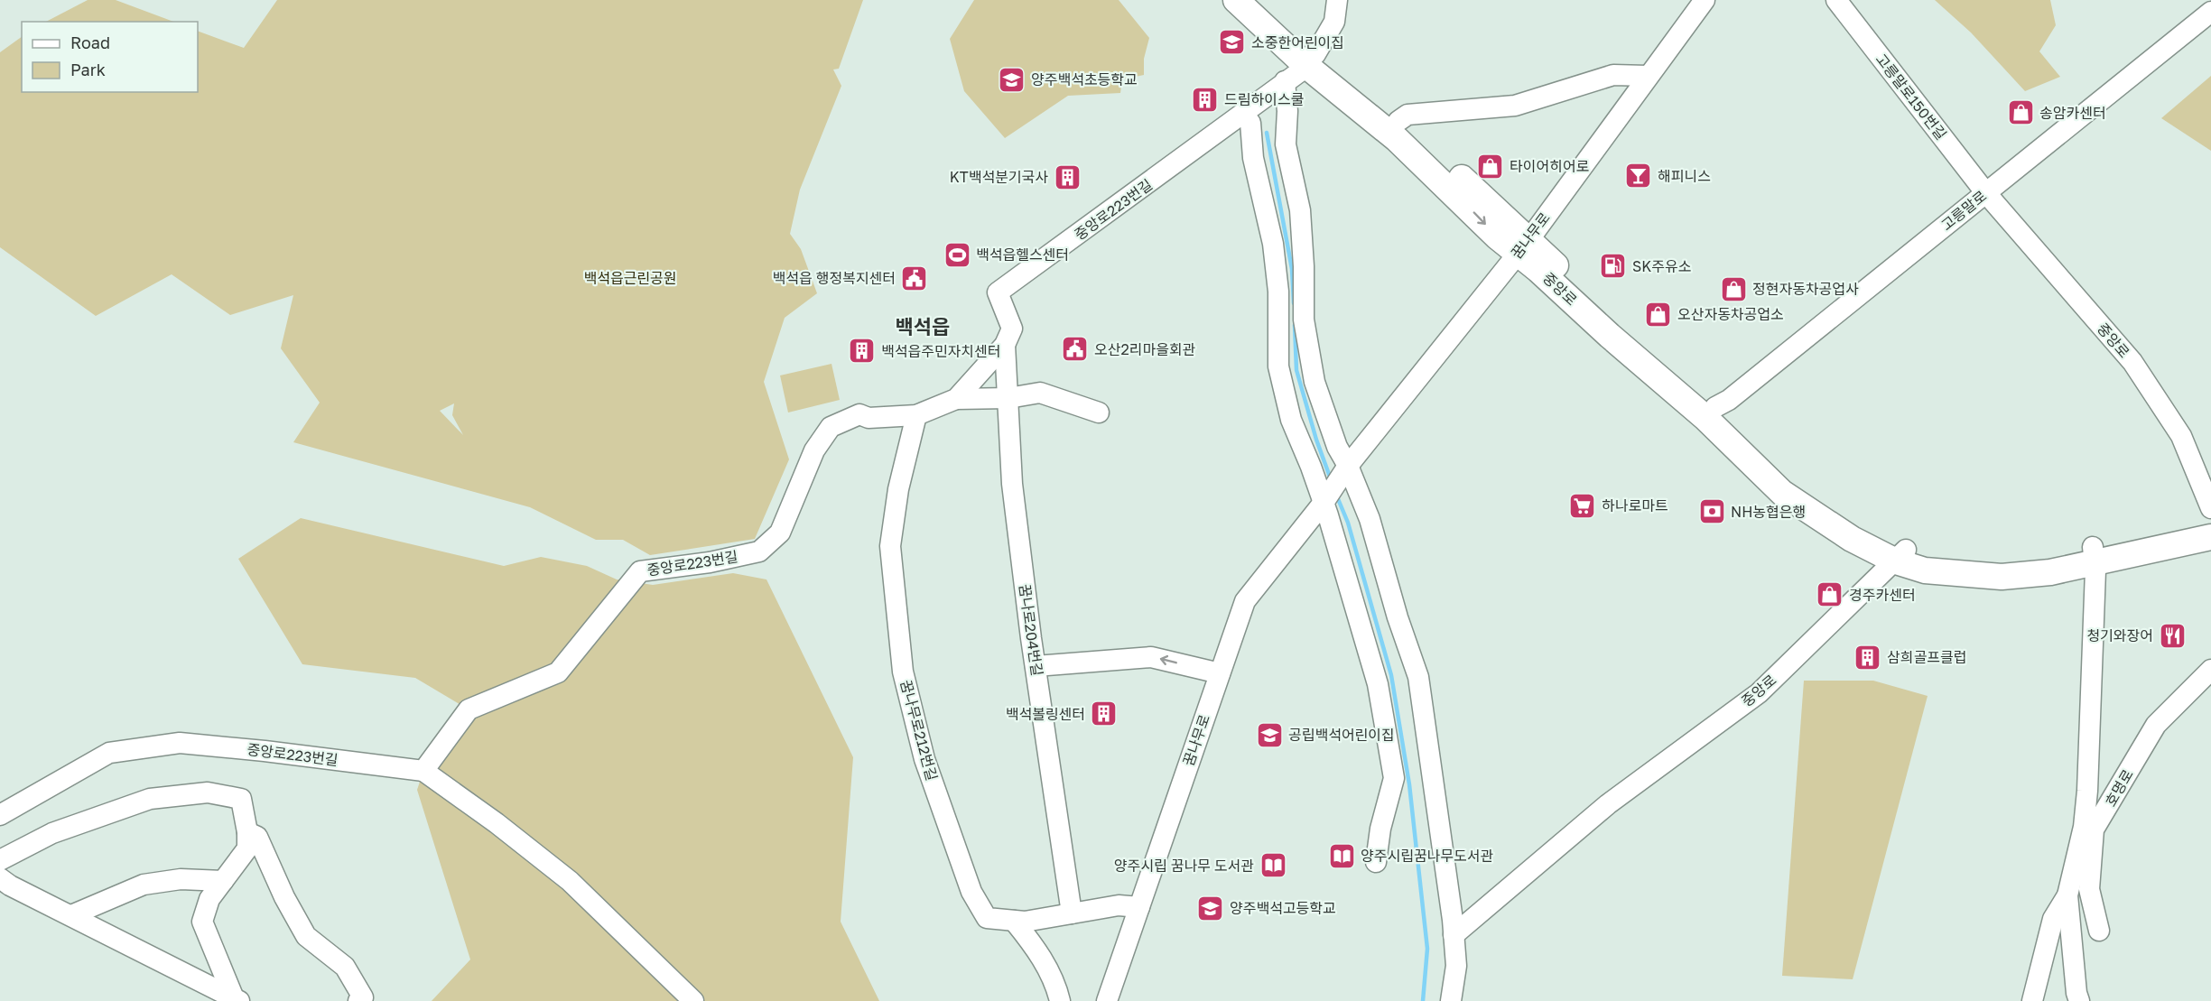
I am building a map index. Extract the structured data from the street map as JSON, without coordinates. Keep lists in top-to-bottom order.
{
  "streets": {
    "main road": ["중앙로"],
    "street": [
      "고릉말로150번길",
      "중앙로223번길",
      "고릉말로",
      "꿈나무로",
      "꿈나로204번길",
      "꿈나무로212번길",
      "호명로"
    ]
  },
  "crossings": [
    ["고릉말로150번길", "고릉말로"],
    ["고릉말로150번길", "중앙로"],
    ["중앙로223번길", "꿈나로204번길"],
    ["중앙로223번길", "꿈나무로212번길"],
    ["고릉말로", "중앙로"],
    ["꿈나무로", "중앙로"]
  ],
  "districts": ["백석읍"],
  "parks": ["백석읍근린공원"],
  "places": {
    "school or university": [
      "소중한어린이집",
      "양주백석초등학교",
      "공립백석어린이집",
      "양주백석고등학교"
    ],
    "building": [
      "드림하이스쿨",
      "KT백석분기국사",
      "백석읍주민자치센터",
      "삼희골프클럽",
      "백석볼링센터"
    ],
    "shop": [
      "송암카센터",
      "타이어히어로",
      "정현자동차공업사",
      "오산자동차공업소",
      "경주카센터"
    ],
    "bar": ["해피니스"],
    "sports": ["백석읍헬스센터"],
    "fuel station": ["SK주유소"],
    "public building": ["백석읍 행정복지센터", "오산2리마을회관"],
    "supermarket": ["하나로마트"],
    "bank": ["NH농협은행"],
    "restaurant": ["청기와장어"],
    "library": ["양주시립꿈나무도서관", "양주시립 꿈나무 도서관"]
  },
  "legend": ["Road", "Park"]
}
